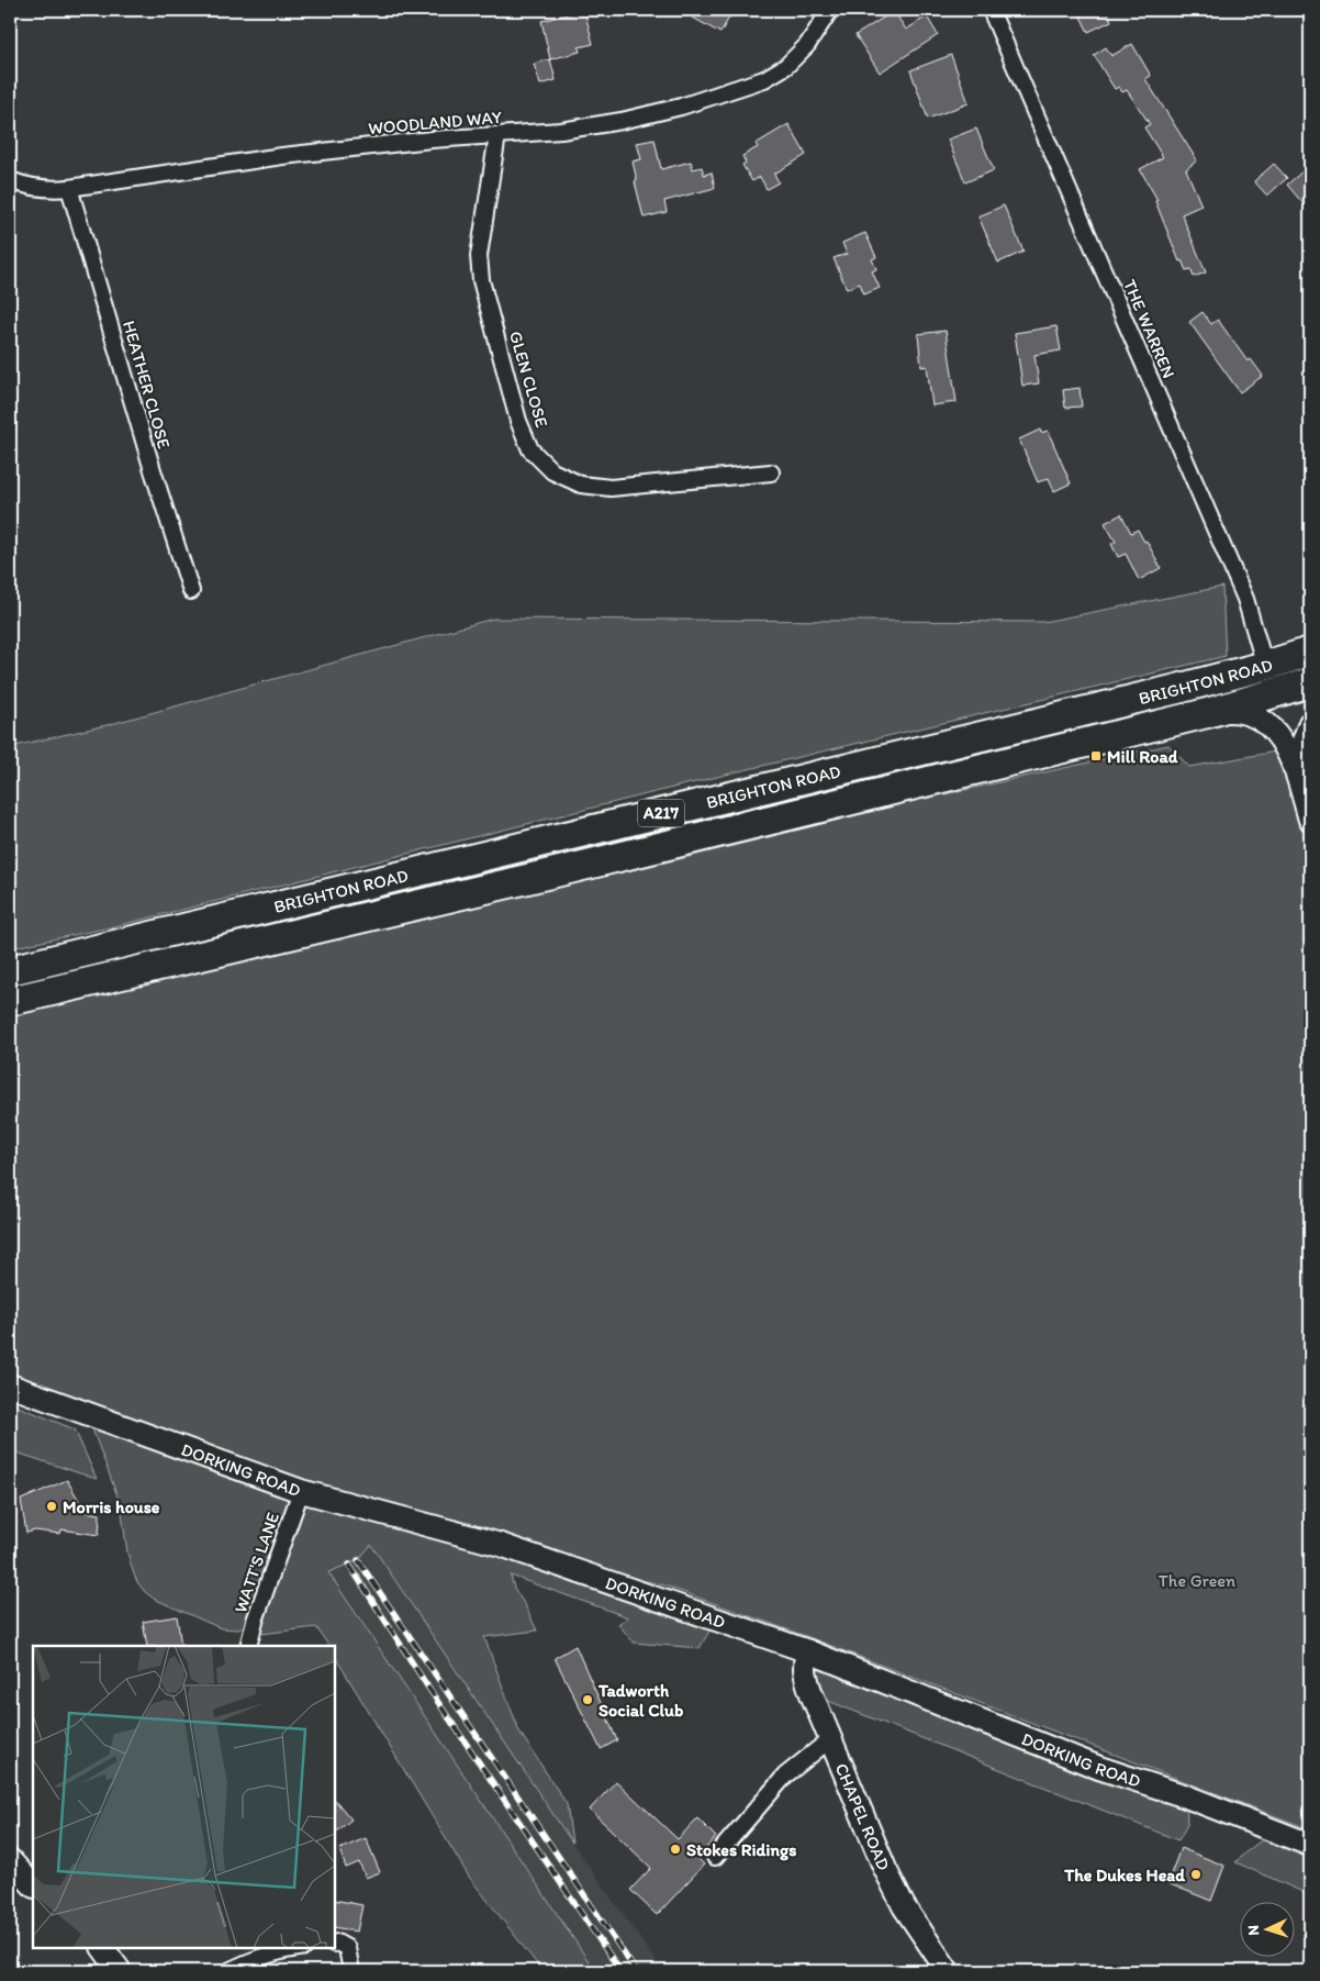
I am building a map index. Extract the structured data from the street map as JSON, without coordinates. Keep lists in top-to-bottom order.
{
  "streets": {
    "highway": ["BRIGHTON ROAD", "A217"],
    "main road": ["DORKING ROAD", "CHAPEL ROAD"],
    "street": [
      "WOODLAND WAY",
      "THE WARREN",
      "GLEN CLOSE",
      "HEATHER CLOSE",
      "WATT'S LANE"
    ]
  },
  "crossings": [
    ["WOODLAND WAY", "GLEN CLOSE"],
    ["WOODLAND WAY", "HEATHER CLOSE"],
    ["THE WARREN", "BRIGHTON ROAD"],
    ["DORKING ROAD", "WATT'S LANE"],
    ["DORKING ROAD", "CHAPEL ROAD"]
  ],
  "parks": ["The Green"],
  "places": {
    "transit": ["Mill Road"],
    "other": [
      "Morris house",
      "Tadworth Social Club",
      "Stokes Ridings",
      "The Dukes Head"
    ]
  },
  "north": "left"
}
